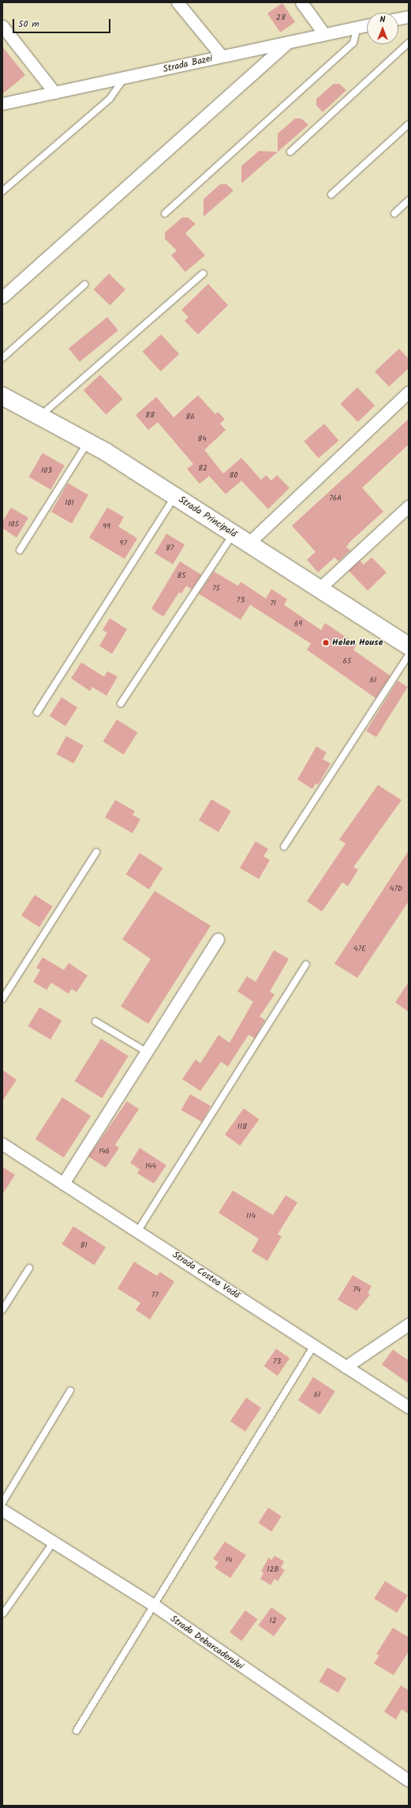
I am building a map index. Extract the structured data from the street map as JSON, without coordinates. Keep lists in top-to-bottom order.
{
  "streets": {
    "street": [
      "Strada Bazei",
      "Strada Principală",
      "Strada Costea Vodă",
      "Strada Debarcaderului"
    ]
  },
  "places": ["Helen House"],
  "house_numbers": [
    "28",
    "88",
    "86",
    "84",
    "82",
    "103",
    "80",
    "76A",
    "101",
    "105",
    "99",
    "97",
    "87",
    "85",
    "75",
    "73",
    "71",
    "69",
    "65",
    "61",
    "47D",
    "47E",
    "118",
    "146",
    "144",
    "114",
    "81",
    "74",
    "77",
    "73",
    "61",
    "14",
    "12B",
    "12"
  ],
  "scale_bar": "50 m",
  "north": "top"
}
